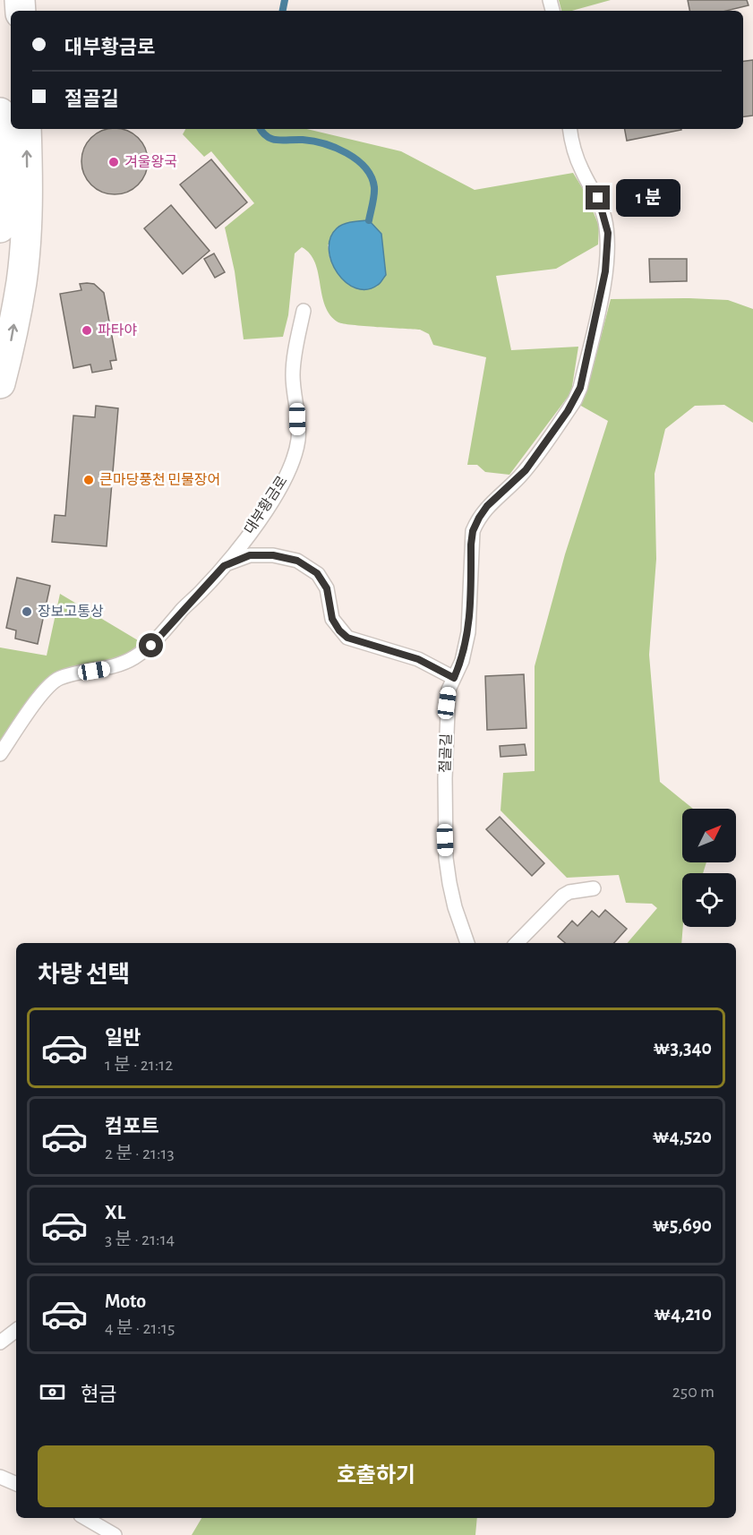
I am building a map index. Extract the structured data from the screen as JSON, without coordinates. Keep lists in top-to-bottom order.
{
  "streets": {
    "lane": ["대부황금로", "절골길"]
  },
  "crossings": [
    ["대부황금로", "절골길"]
  ],
  "places": [
    "겨울왕국",
    "파타야",
    "큰마당풍천 민물장어",
    "장보고통상"
  ],
  "north": "top right",
  "page": {
    "banner": ["대부황금로", "절골길"],
    "bubble": "1 분",
    "heading": "차량 선택",
    "list": [
      {
        "name": "일반",
        "note": "1 분 · 21:12",
        "value": "₩3,340"
      },
      {
        "name": "컴포트",
        "note": "2 분 · 21:13",
        "value": "₩4,520"
      },
      {
        "name": "XL",
        "note": "3 분 · 21:14",
        "value": "₩5,690"
      },
      {
        "name": "Moto",
        "note": "4 분 · 21:15",
        "value": "₩4,210"
      }
    ],
    "pay": ["현금", "250 m"],
    "buttons": "호출하기"
  }
}
